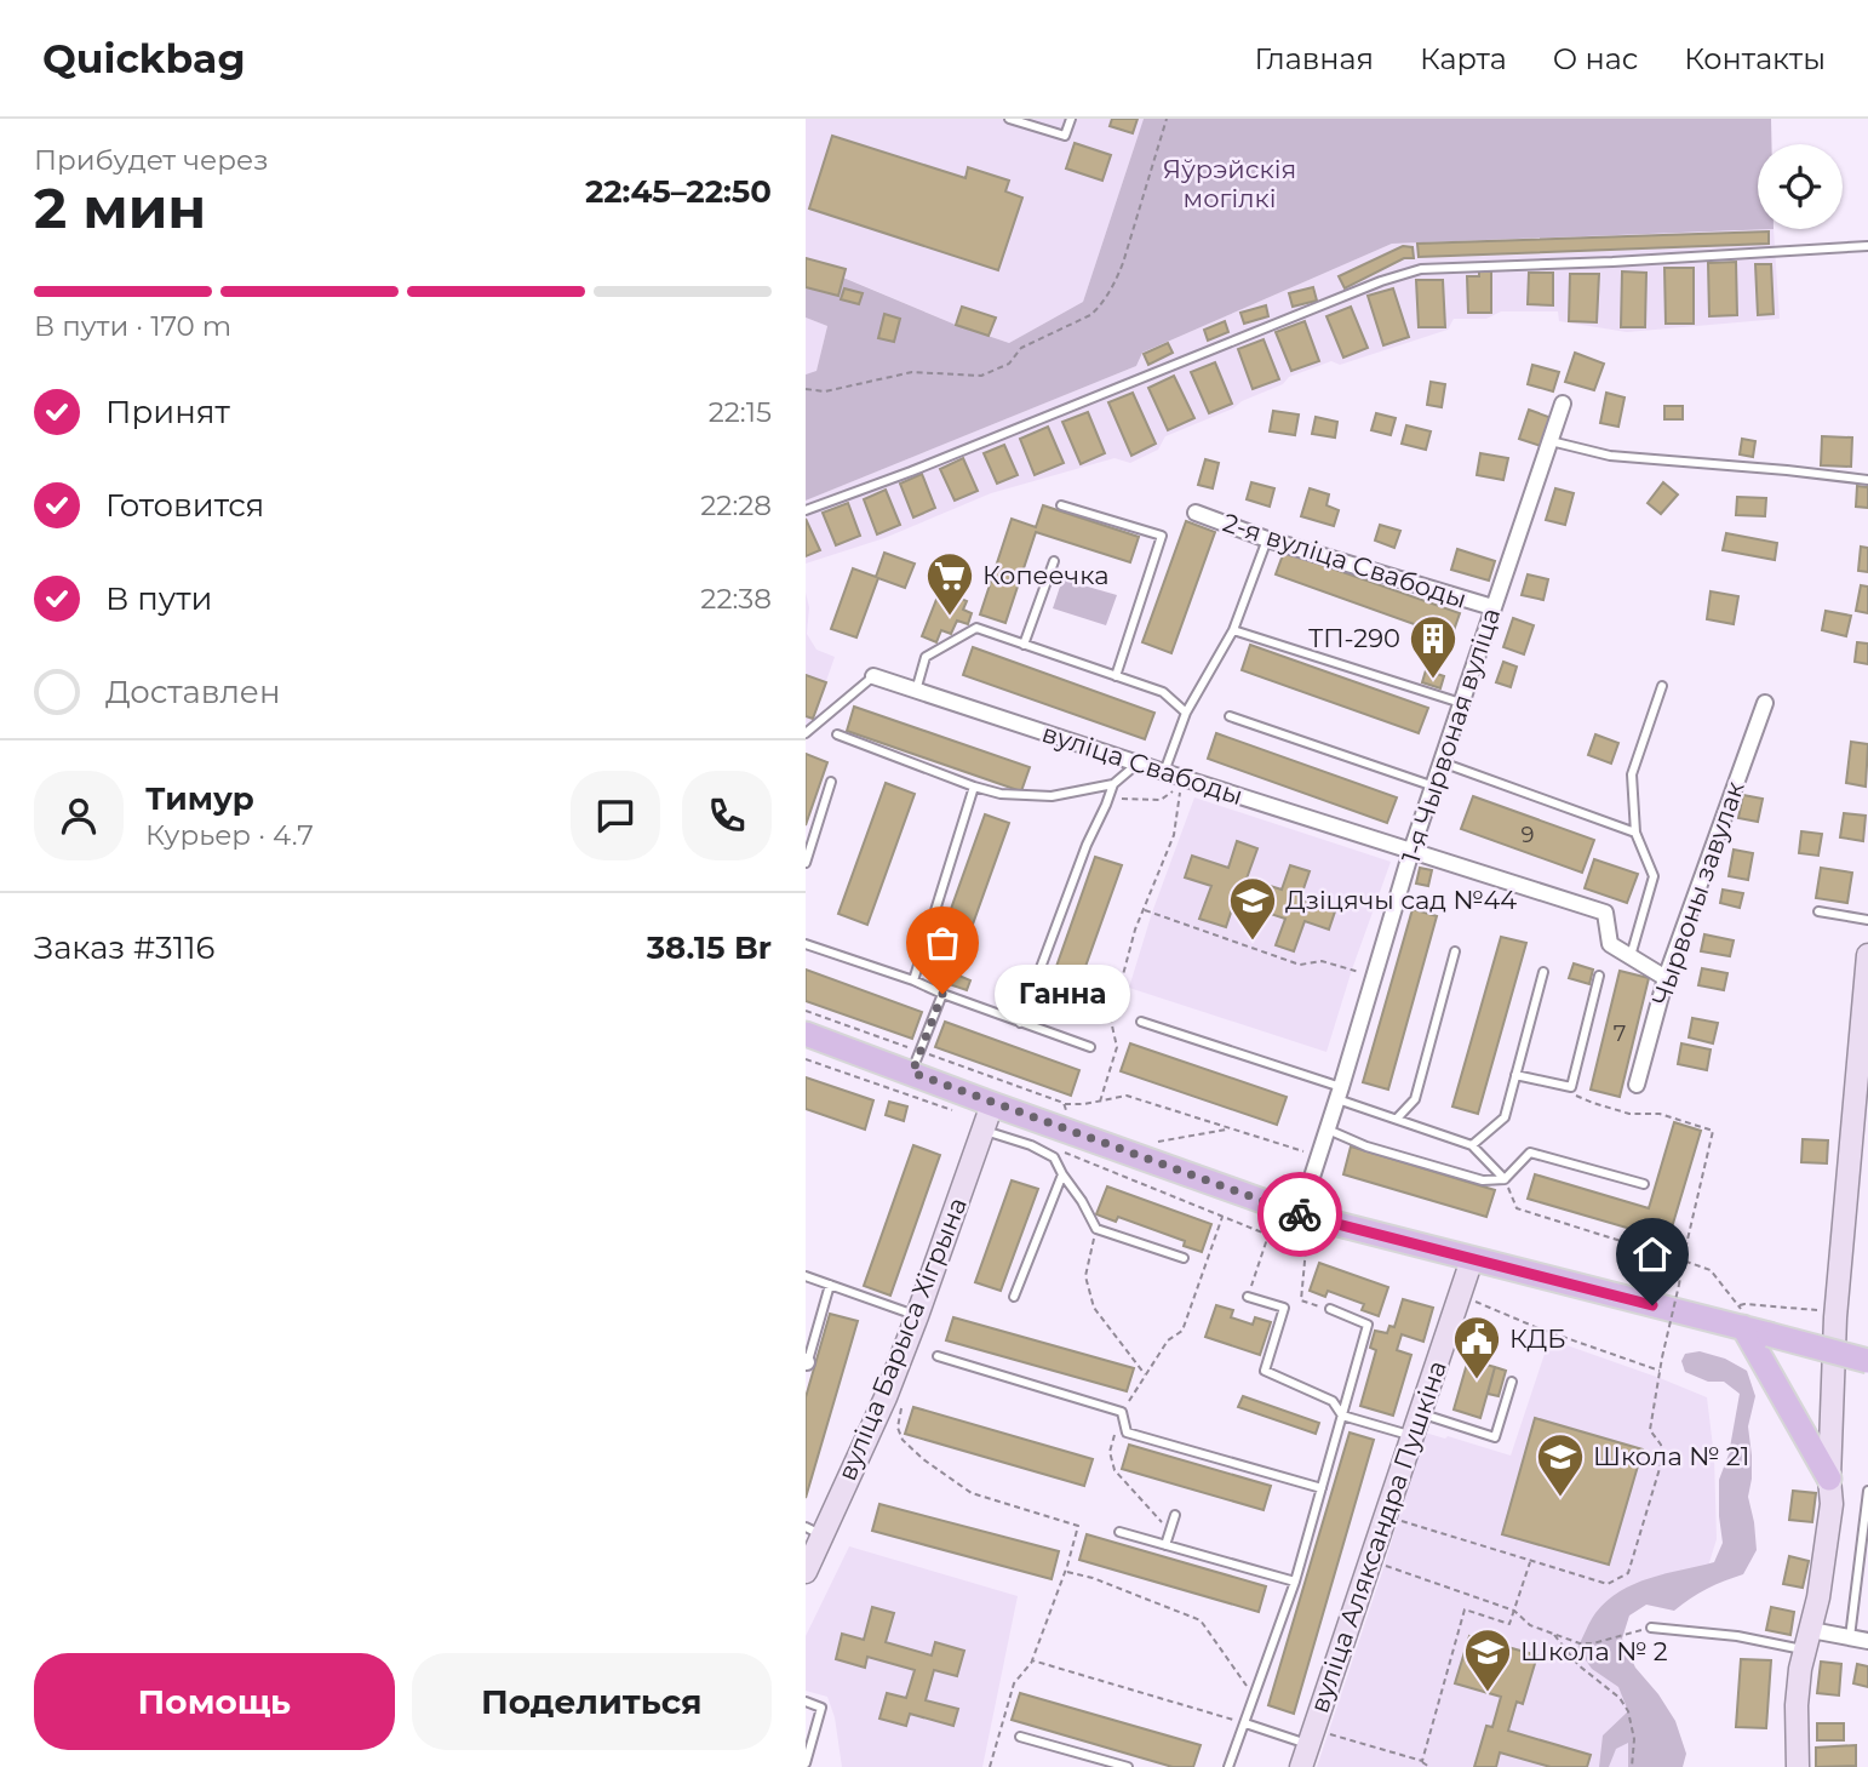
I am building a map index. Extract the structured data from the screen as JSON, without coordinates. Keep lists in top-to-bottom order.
{
  "streets": {
    "street": [
      "2-я вуліца Свабоды",
      "1-я Чырвоная вуліца",
      "вуліца Свабоды",
      "Чырвоны завулак",
      "вуліца Барыса Хігрына",
      "вуліца Аляксандра Пушкіна"
    ]
  },
  "crossings": [
    ["2-я вуліца Свабоды", "1-я Чырвоная вуліца"],
    ["1-я Чырвоная вуліца", "вуліца Свабоды"]
  ],
  "parks": ["Яўрэйскія могілкі"],
  "places": {
    "supermarket": ["Копеечка"],
    "building": ["ТП-290"],
    "school or university": ["Дзіцячы сад №44", "Школа № 21", "Школа № 2"],
    "other": ["Ганна"],
    "public building": ["КДБ"]
  },
  "house_numbers": ["9", "7"],
  "page": {
    "header": "Quickbag",
    "nav": [
      "Главная",
      "Карта",
      "О нас",
      "Контакты"
    ],
    "heading": ["2 мин", "Прибудет через", "22:45–22:50"],
    "panel": [
      "Тимур",
      "Курьер · 4.7",
      "Заказ #3116",
      "38.15 Br"
    ],
    "bar": "В пути · 170 m",
    "list": [
      ["Принят", "22:15"],
      ["Готовится", "22:28"],
      ["В пути", "22:38"],
      "Доставлен"
    ],
    "bubble": "Ганна",
    "buttons": ["Помощь", "Поделиться"]
  }
}
